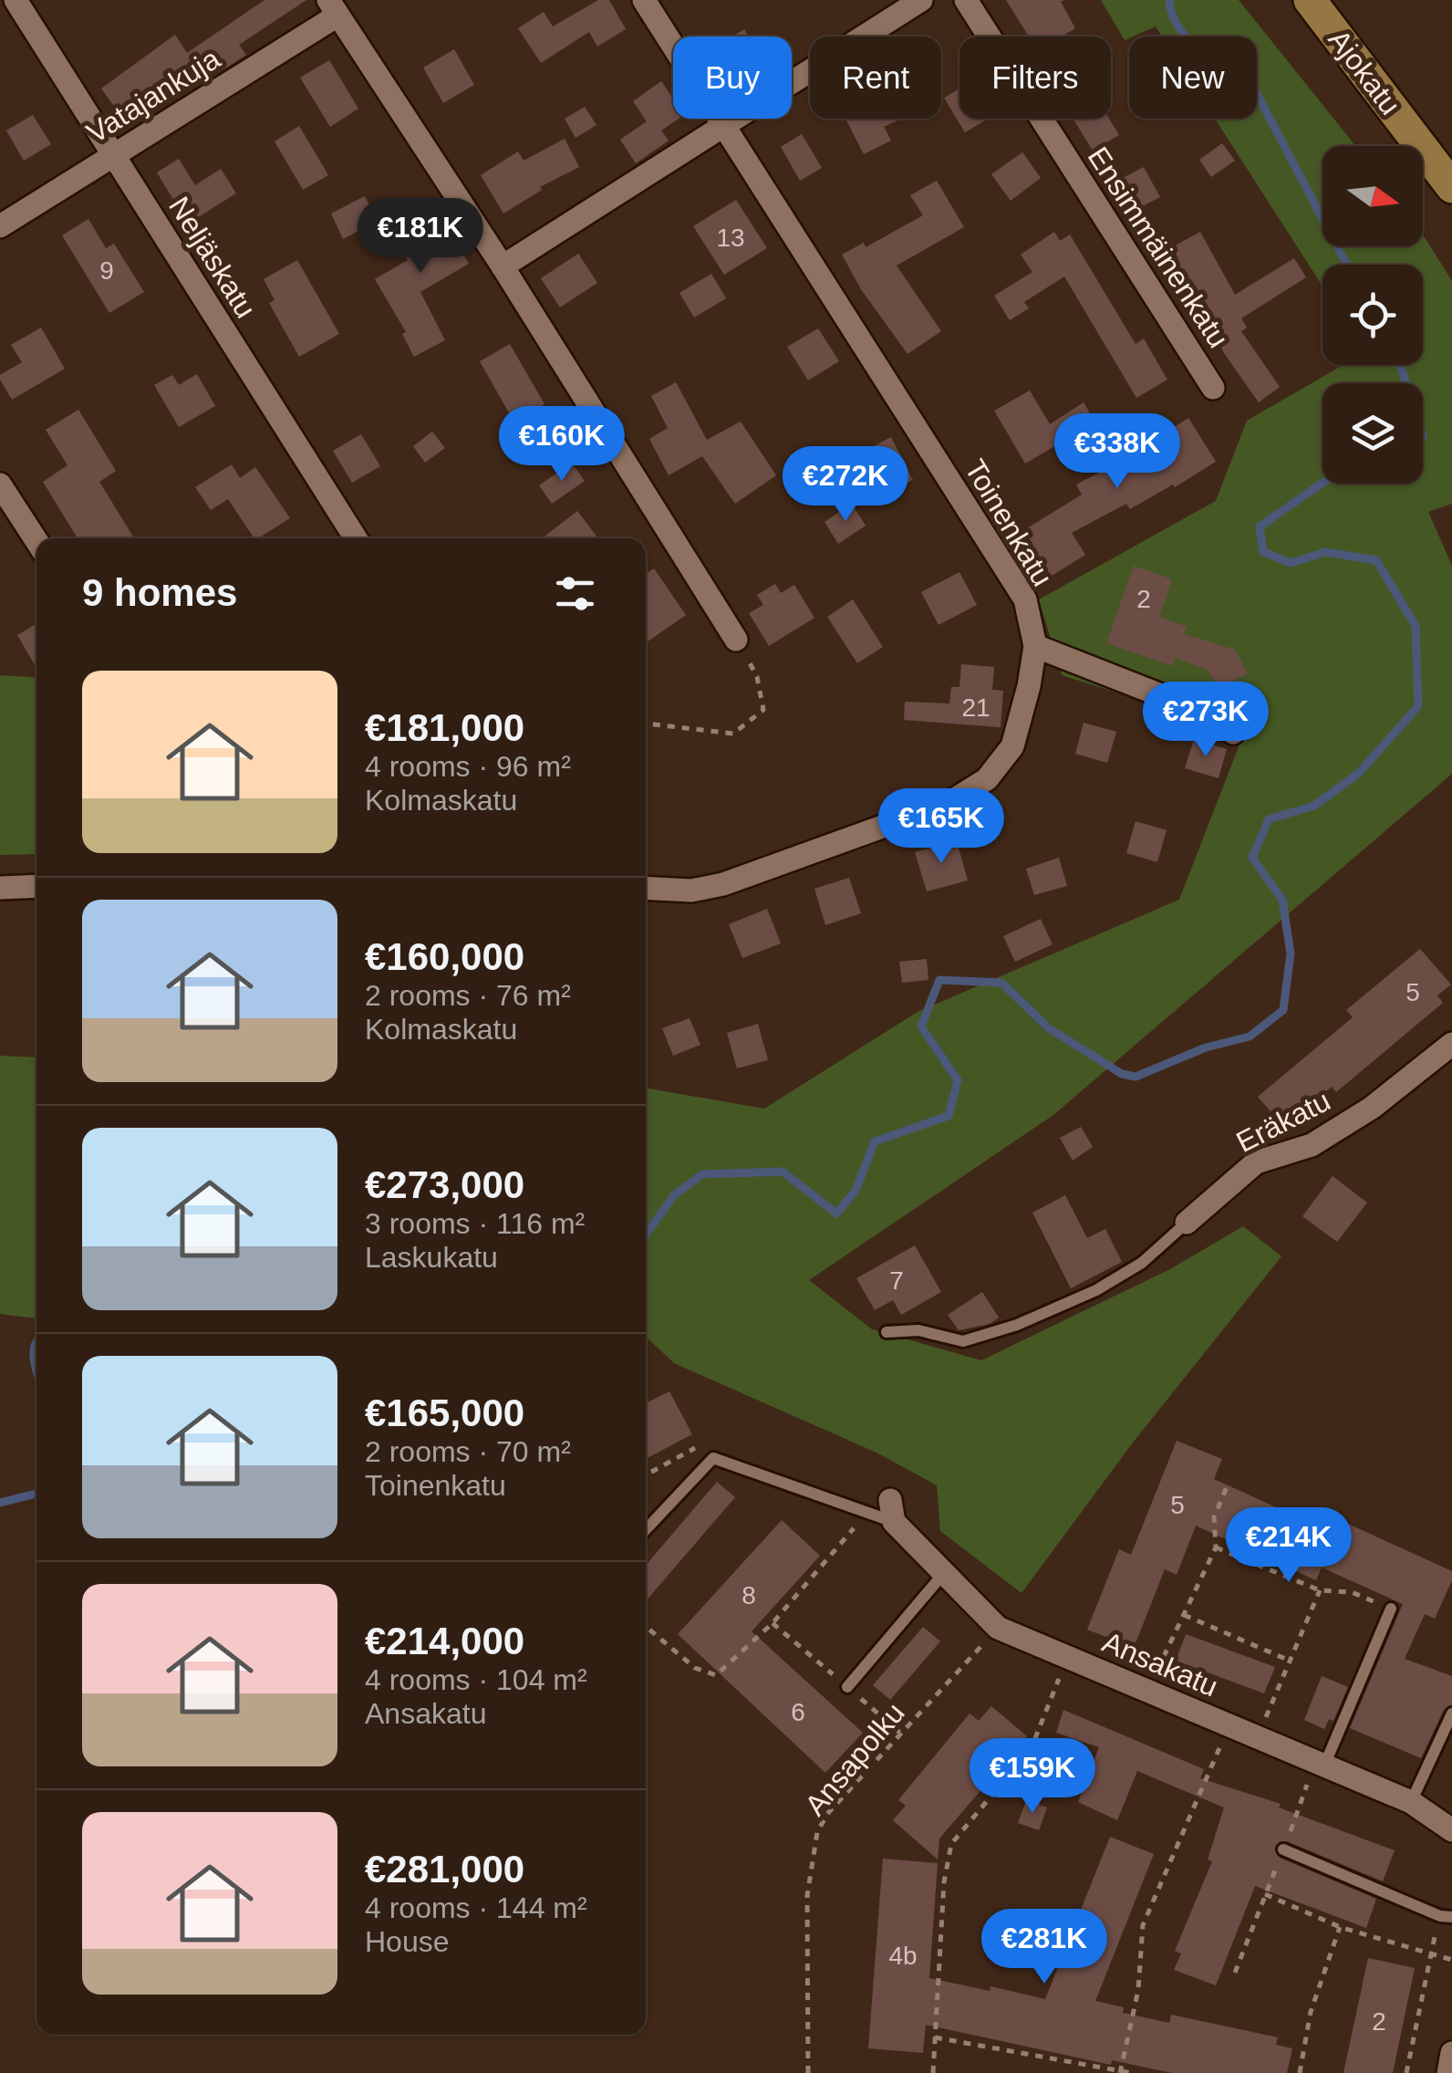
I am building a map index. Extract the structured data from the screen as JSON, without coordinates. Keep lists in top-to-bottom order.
{
  "streets": {
    "street": [
      "Ajokatu",
      "Vatajankuja",
      "Ensimmäinenkatu",
      "Neljäskatu",
      "Toinenkatu",
      "Eräkatu",
      "Ansakatu"
    ],
    "path": ["Ansapolku"]
  },
  "crossings": [
    ["Vatajankuja", "Neljäskatu"],
    ["Ansakatu", "Ansapolku"]
  ],
  "house_numbers": [
    "13",
    "9",
    "2",
    "21",
    "5",
    "7",
    "5",
    "8",
    "6",
    "4b",
    "2"
  ],
  "north": "right",
  "page": {
    "chip": [
      "Buy",
      "Rent",
      "Filters",
      "New"
    ],
    "price": [
      "€181K",
      "€160K",
      "€338K",
      "€272K",
      "€273K",
      "€165K",
      "€214K",
      "€159K",
      "€281K"
    ],
    "heading": "9 homes",
    "list": [
      {
        "name": "€181,000",
        "note": "4 rooms · 96 m² · Kolmaskatu"
      },
      {
        "name": "€160,000",
        "note": "2 rooms · 76 m² · Kolmaskatu"
      },
      {
        "name": "€273,000",
        "note": "3 rooms · 116 m² · Laskukatu"
      },
      {
        "name": "€165,000",
        "note": "2 rooms · 70 m² · Toinenkatu"
      },
      {
        "name": "€214,000",
        "note": "4 rooms · 104 m² · Ansakatu"
      },
      {
        "name": "€281,000",
        "note": "4 rooms · 144 m² · House"
      }
    ]
  }
}
